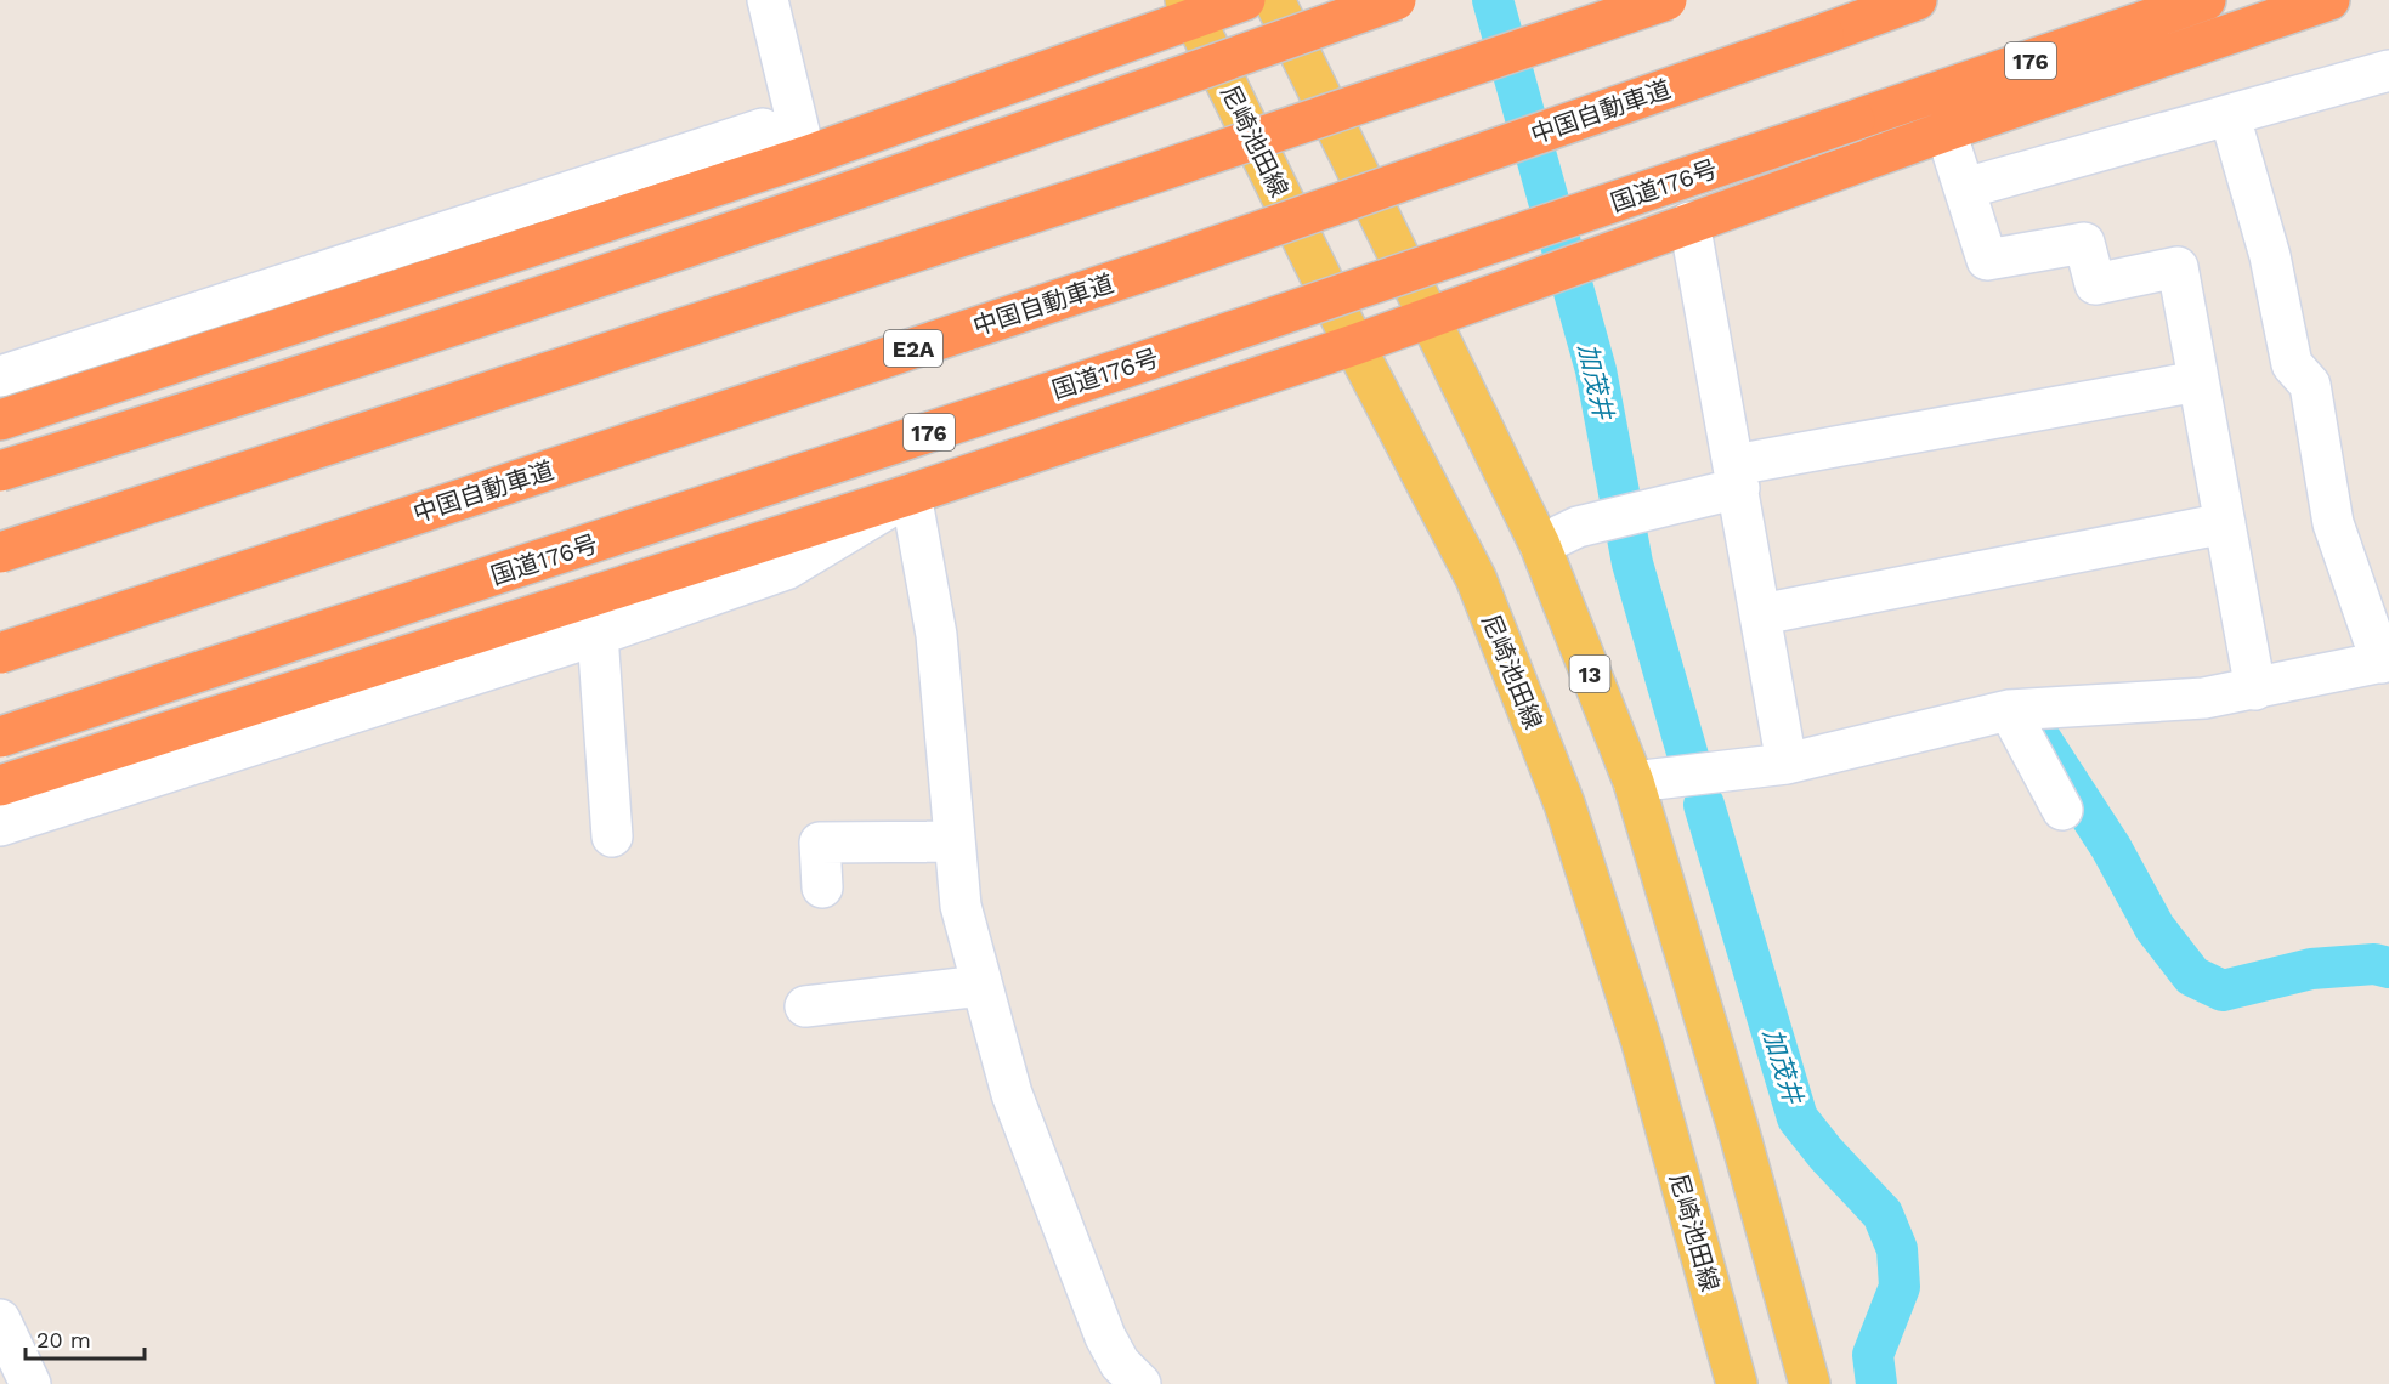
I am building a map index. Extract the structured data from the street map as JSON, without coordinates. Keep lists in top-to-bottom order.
{
  "streets": {
    "highway": [
      "176",
      "中国自動車道",
      "国道176号",
      "E2A"
    ],
    "main road": ["尼崎池田線", "13"]
  },
  "water": ["加茂井"],
  "scale_bar": "20 m"
}
